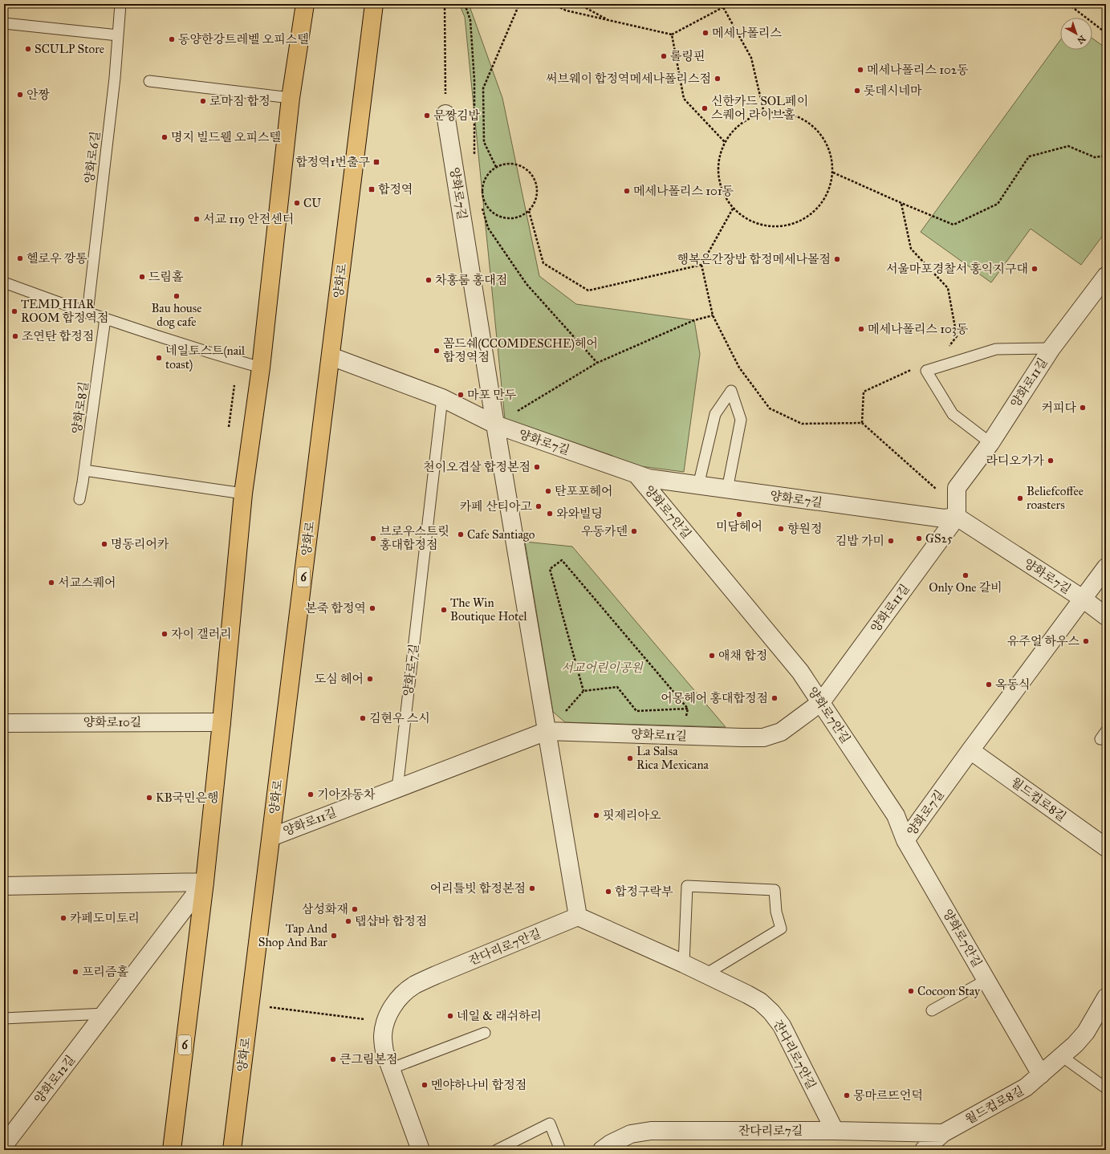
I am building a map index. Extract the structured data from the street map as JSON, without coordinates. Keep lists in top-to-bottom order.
{
  "streets": {
    "main road": ["양화로", "6"],
    "street": [
      "양화로7길",
      "양화로11길",
      "양화로7안길",
      "양화로10길",
      "월드컵로8길",
      "잔다리로7안길",
      "양화로12길",
      "잔다리로7길"
    ],
    "lane": ["양화로6길", "양화로8길"]
  },
  "crossings": [
    ["양화로7길", "양화로"],
    ["양화로7길", "양화로11길"],
    ["양화로7길", "양화로7안길"],
    ["양화로7길", "월드컵로8길"],
    ["양화로", "양화로11길"],
    ["양화로11길", "양화로7안길"],
    ["양화로7안길", "월드컵로8길"],
    ["6", "양화로10길"],
    ["6", "양화로12길"],
    ["월드컵로8길", "잔다리로7길"],
    ["잔다리로7안길", "잔다리로7길"]
  ],
  "parks": ["서교어린이공원"],
  "places": {
    "other": [
      "메세나폴리스",
      "동양한강트레벨 오피스텔",
      "SCULP Store",
      "롤링핀",
      "메세나폴리스 102동",
      "써브웨이 합정역메세나폴리스점",
      "롯데시네마",
      "안짱",
      "로마짐 합정",
      "신한카드 SOL페이 스퀘어 라이브홀",
      "문짱김밥",
      "명지 빌드웰 오피스텔",
      "메세나폴리스 101동",
      "CU",
      "서교 119 안전센터",
      "헬로우 깡통",
      "행복은간장밥 합정메세나몰점",
      "서울마포경찰서 홍익지구대",
      "드림홀",
      "차홍룸 홍대점",
      "Bau house dog cafe",
      "TEMD HIAR ROOM 합정역점",
      "메세나폴리스 103동",
      "조연탄 합정점",
      "꼼드쉐(CCOMDESCHE)헤어 합정역점",
      "네일토스트(nail toast)",
      "마포 만두",
      "커피다",
      "라디오가가",
      "천이오겹살 합정본점",
      "탄포포헤어",
      "Beliefcoffee roasters",
      "카페 산티아고",
      "와와빌딩",
      "미담헤어",
      "향원정",
      "우동카덴",
      "Cafe Santiago",
      "브로우스트릿 홍대합정점",
      "GS25",
      "김밥 가미",
      "명동리어카",
      "Only One 갈비",
      "서교스퀘어",
      "본죽 합정역",
      "The Win Boutique Hotel",
      "자이 갤러리",
      "유주얼 하우스",
      "애채 합정",
      "도심 헤어",
      "옥동식",
      "어몽헤어 홍대합정점",
      "김현우 스시",
      "La Salsa Rica Mexicana",
      "기아자동차",
      "KB국민은행",
      "핏제리아오",
      "어리틀빗 합정본점",
      "합정구락부",
      "삼성화재",
      "카페도미토리",
      "탭샵바 합정점",
      "Tap And Shop And Bar",
      "프리즘홀",
      "Cocoon Stay",
      "네일 & 래쉬하리",
      "큰그림본점",
      "멘야하나비 합정점",
      "몽마르뜨언덕"
    ],
    "transit": ["합정역1번출구", "합정역"]
  },
  "north": "bottom right"
}
